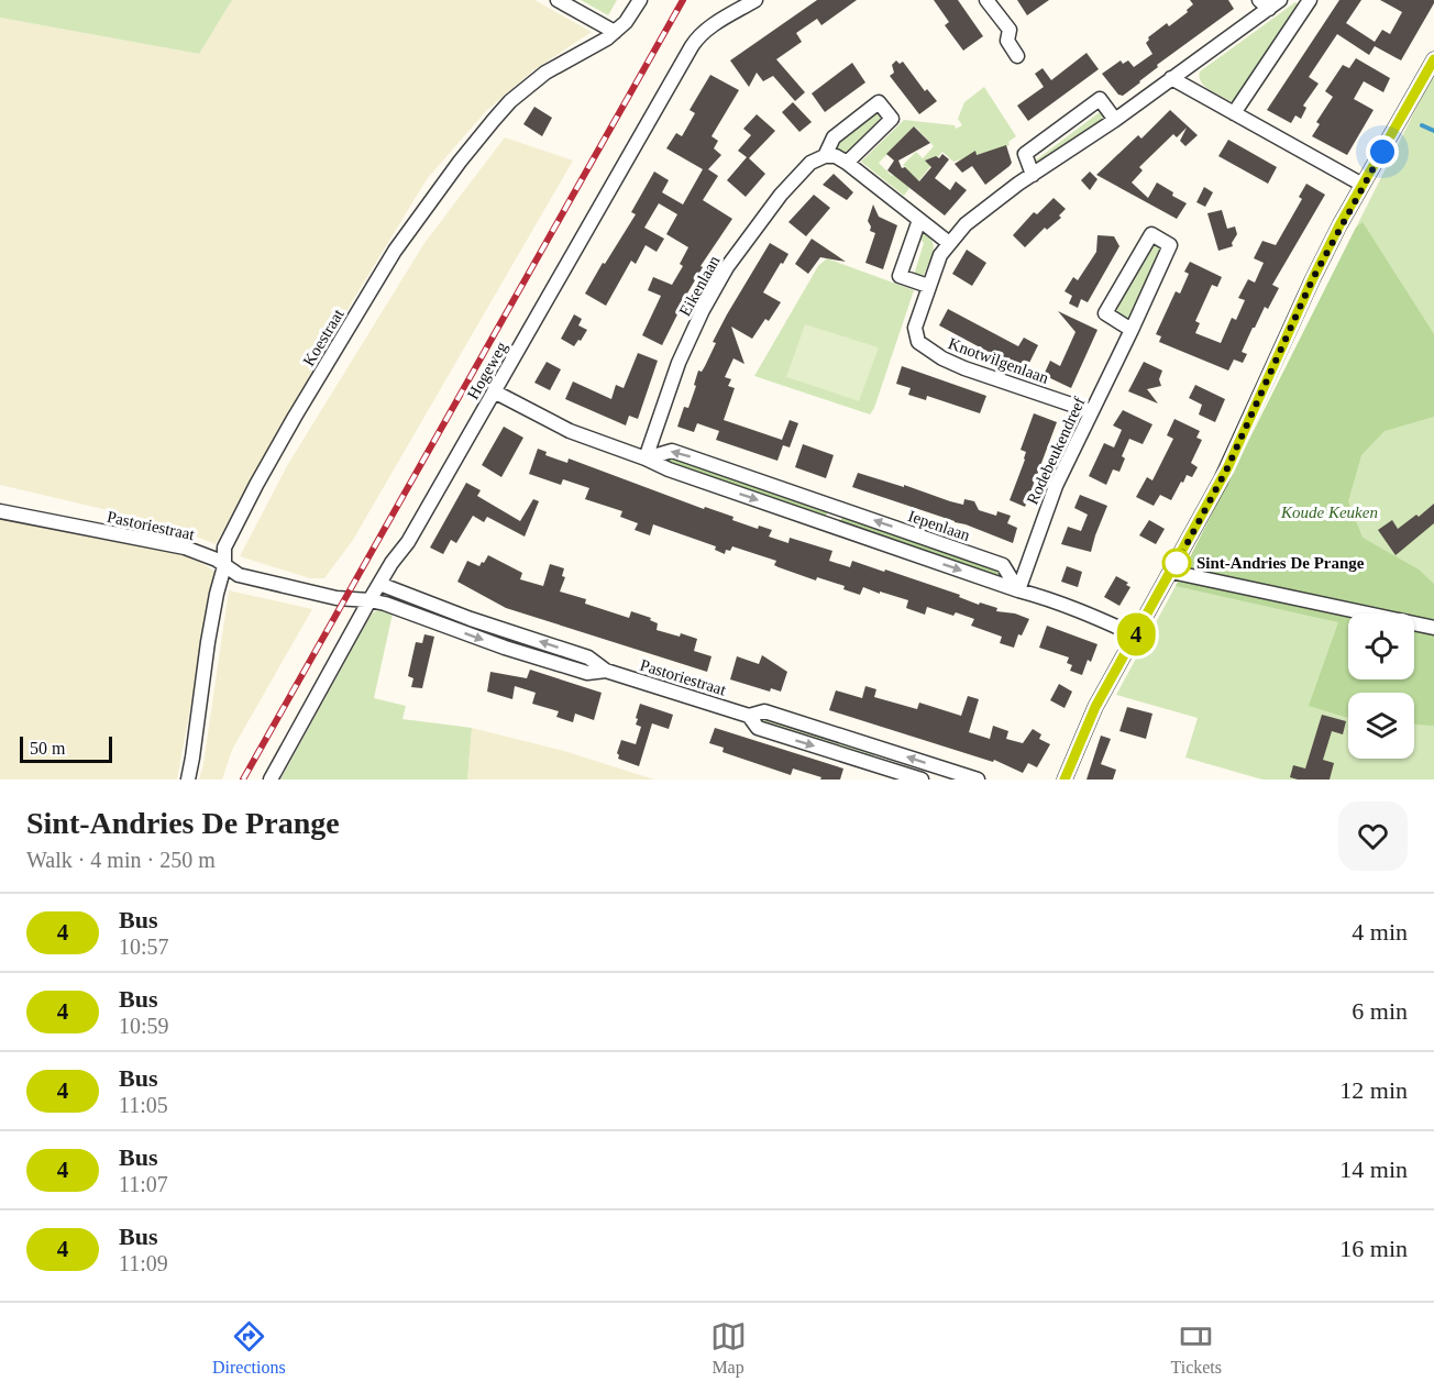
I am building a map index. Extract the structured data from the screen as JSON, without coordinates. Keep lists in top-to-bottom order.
{
  "streets": {
    "street": [
      "Eikenlaan",
      "Koestraat",
      "Knotwilgenlaan",
      "Hogeweg",
      "Rodebeukendreef",
      "Pastoriestraat",
      "Iepenlaan"
    ]
  },
  "crossings": [
    ["Eikenlaan", "Iepenlaan"],
    ["Koestraat", "Pastoriestraat"],
    ["Knotwilgenlaan", "Rodebeukendreef"],
    ["Hogeweg", "Pastoriestraat"],
    ["Rodebeukendreef", "Iepenlaan"]
  ],
  "parks": ["Koude Keuken"],
  "places": ["Sint-Andries De Prange"],
  "lines": ["bus line 4"],
  "scale_bar": "50 m",
  "page": {
    "on_map": "4",
    "scale": "50 m",
    "heading": ["Sint-Andries De Prange", "Walk · 4 min · 250 m"],
    "list": [
      {
        "mark": "4",
        "name": "Bus",
        "note": "10:57",
        "value": "4 min"
      },
      {
        "mark": "4",
        "name": "Bus",
        "note": "10:59",
        "value": "6 min"
      },
      {
        "mark": "4",
        "name": "Bus",
        "note": "11:05",
        "value": "12 min"
      },
      {
        "mark": "4",
        "name": "Bus",
        "note": "11:07",
        "value": "14 min"
      },
      {
        "mark": "4",
        "name": "Bus",
        "note": "11:09",
        "value": "16 min"
      }
    ],
    "tabs": ["Directions", "Map", "Tickets"]
  }
}
